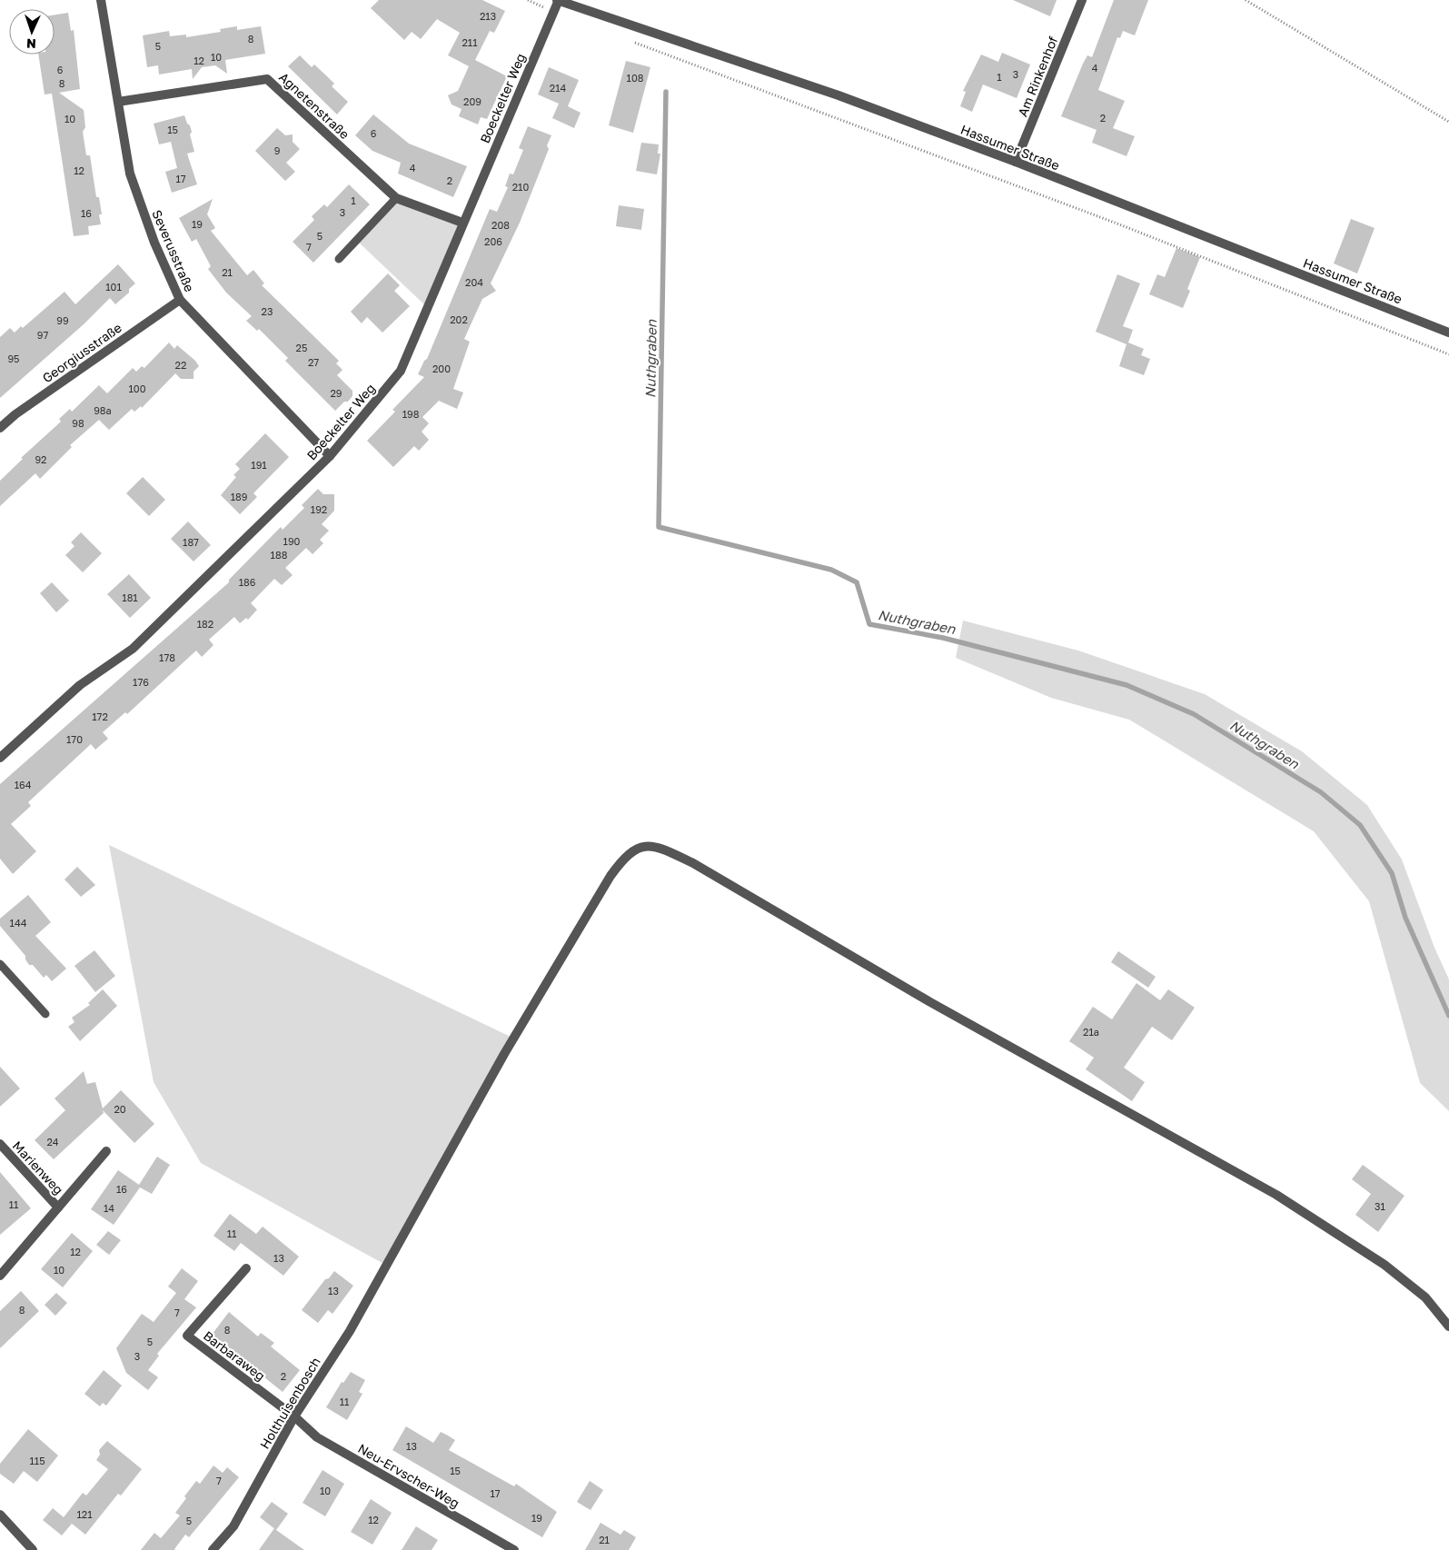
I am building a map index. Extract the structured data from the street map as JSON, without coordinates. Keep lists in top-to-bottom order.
{
  "streets": {
    "street": [
      "Am Rinkenhof",
      "Boeckelter Weg",
      "Agnetenstraße",
      "Hassumer Straße",
      "Severusstraße",
      "Georgiusstraße",
      "Marienweg",
      "Barbaraweg",
      "Holthuisenbosch",
      "Neu-Ervscher-Weg"
    ]
  },
  "crossings": [
    ["Am Rinkenhof", "Hassumer Straße"],
    ["Boeckelter Weg", "Agnetenstraße"],
    ["Boeckelter Weg", "Hassumer Straße"],
    ["Boeckelter Weg", "Severusstraße"],
    ["Agnetenstraße", "Severusstraße"],
    ["Severusstraße", "Georgiusstraße"],
    ["Barbaraweg", "Holthuisenbosch"],
    ["Barbaraweg", "Neu-Ervscher-Weg"],
    ["Holthuisenbosch", "Neu-Ervscher-Weg"]
  ],
  "water": ["Nuthgraben"],
  "house_numbers": [
    "213",
    "8",
    "211",
    "5",
    "10",
    "12",
    "4",
    "6",
    "3",
    "1",
    "108",
    "8",
    "214",
    "209",
    "2",
    "10",
    "15",
    "6",
    "9",
    "4",
    "12",
    "17",
    "2",
    "210",
    "1",
    "3",
    "16",
    "19",
    "208",
    "5",
    "206",
    "7",
    "21",
    "204",
    "101",
    "23",
    "202",
    "99",
    "97",
    "25",
    "95",
    "27",
    "22",
    "200",
    "100",
    "29",
    "98a",
    "198",
    "98",
    "92",
    "191",
    "189",
    "192",
    "190",
    "187",
    "188",
    "186",
    "181",
    "182",
    "178",
    "176",
    "172",
    "170",
    "164",
    "144",
    "21a",
    "20",
    "24",
    "16",
    "11",
    "31",
    "14",
    "11",
    "12",
    "13",
    "10",
    "13",
    "8",
    "7",
    "8",
    "5",
    "3",
    "2",
    "11",
    "13",
    "115",
    "15",
    "7",
    "10",
    "17",
    "121",
    "19",
    "12",
    "5",
    "21"
  ],
  "north": "bottom"
}
